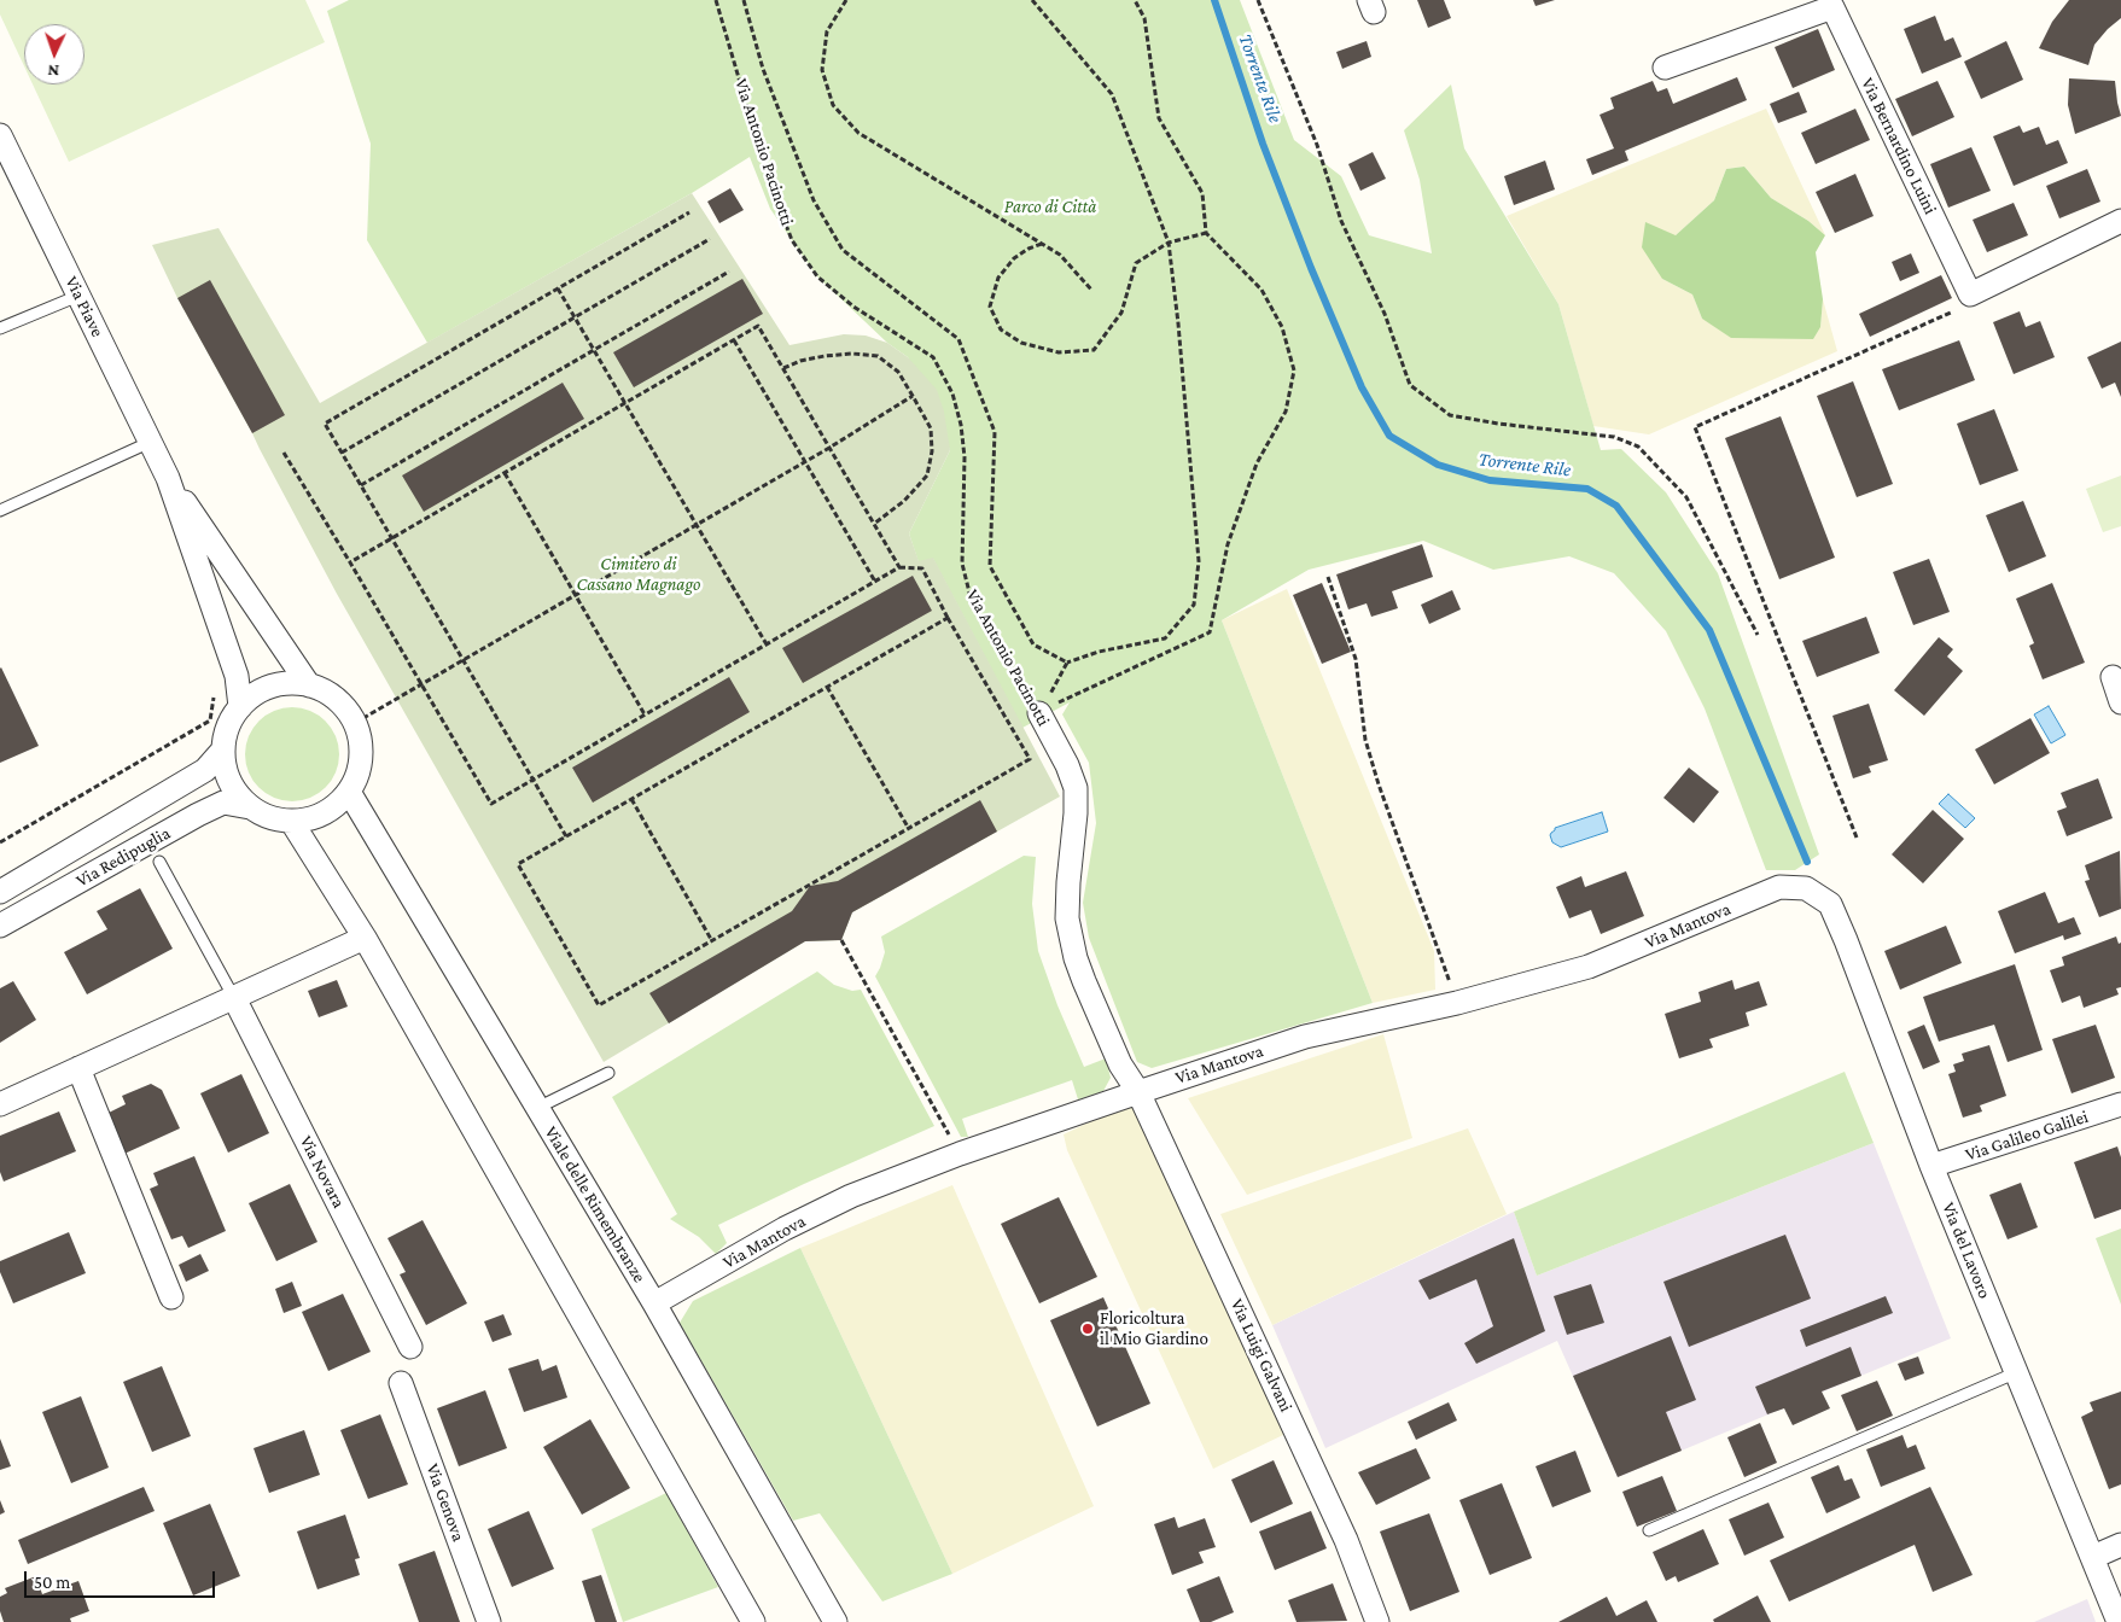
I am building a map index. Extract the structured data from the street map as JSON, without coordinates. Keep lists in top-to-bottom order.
{
  "streets": {
    "street": [
      "Via Bernardino Luini",
      "Via Antonio Pacinotti",
      "Via Piave",
      "Via Redipuglia",
      "Via Mantova",
      "Via Galileo Galilei",
      "Via Novara",
      "Viale delle Rimembranze",
      "Via del Lavoro",
      "Via Luigi Galvani",
      "Via Genova"
    ]
  },
  "crossings": [
    ["Via Antonio Pacinotti", "Via Mantova"],
    ["Via Antonio Pacinotti", "Via Luigi Galvani"],
    ["Via Piave", "Via Redipuglia"],
    ["Via Piave", "Viale delle Rimembranze"],
    ["Via Redipuglia", "Viale delle Rimembranze"],
    ["Via Mantova", "Viale delle Rimembranze"],
    ["Via Mantova", "Via del Lavoro"],
    ["Via Mantova", "Via Luigi Galvani"],
    ["Via Galileo Galilei", "Via del Lavoro"]
  ],
  "water": ["Torrente Rile"],
  "parks": ["Parco di Città", "Cimitero di Cassano Magnago"],
  "places": ["Floricoltura il Mio Giardino"],
  "scale_bar": "50 m",
  "north": "bottom"
}
